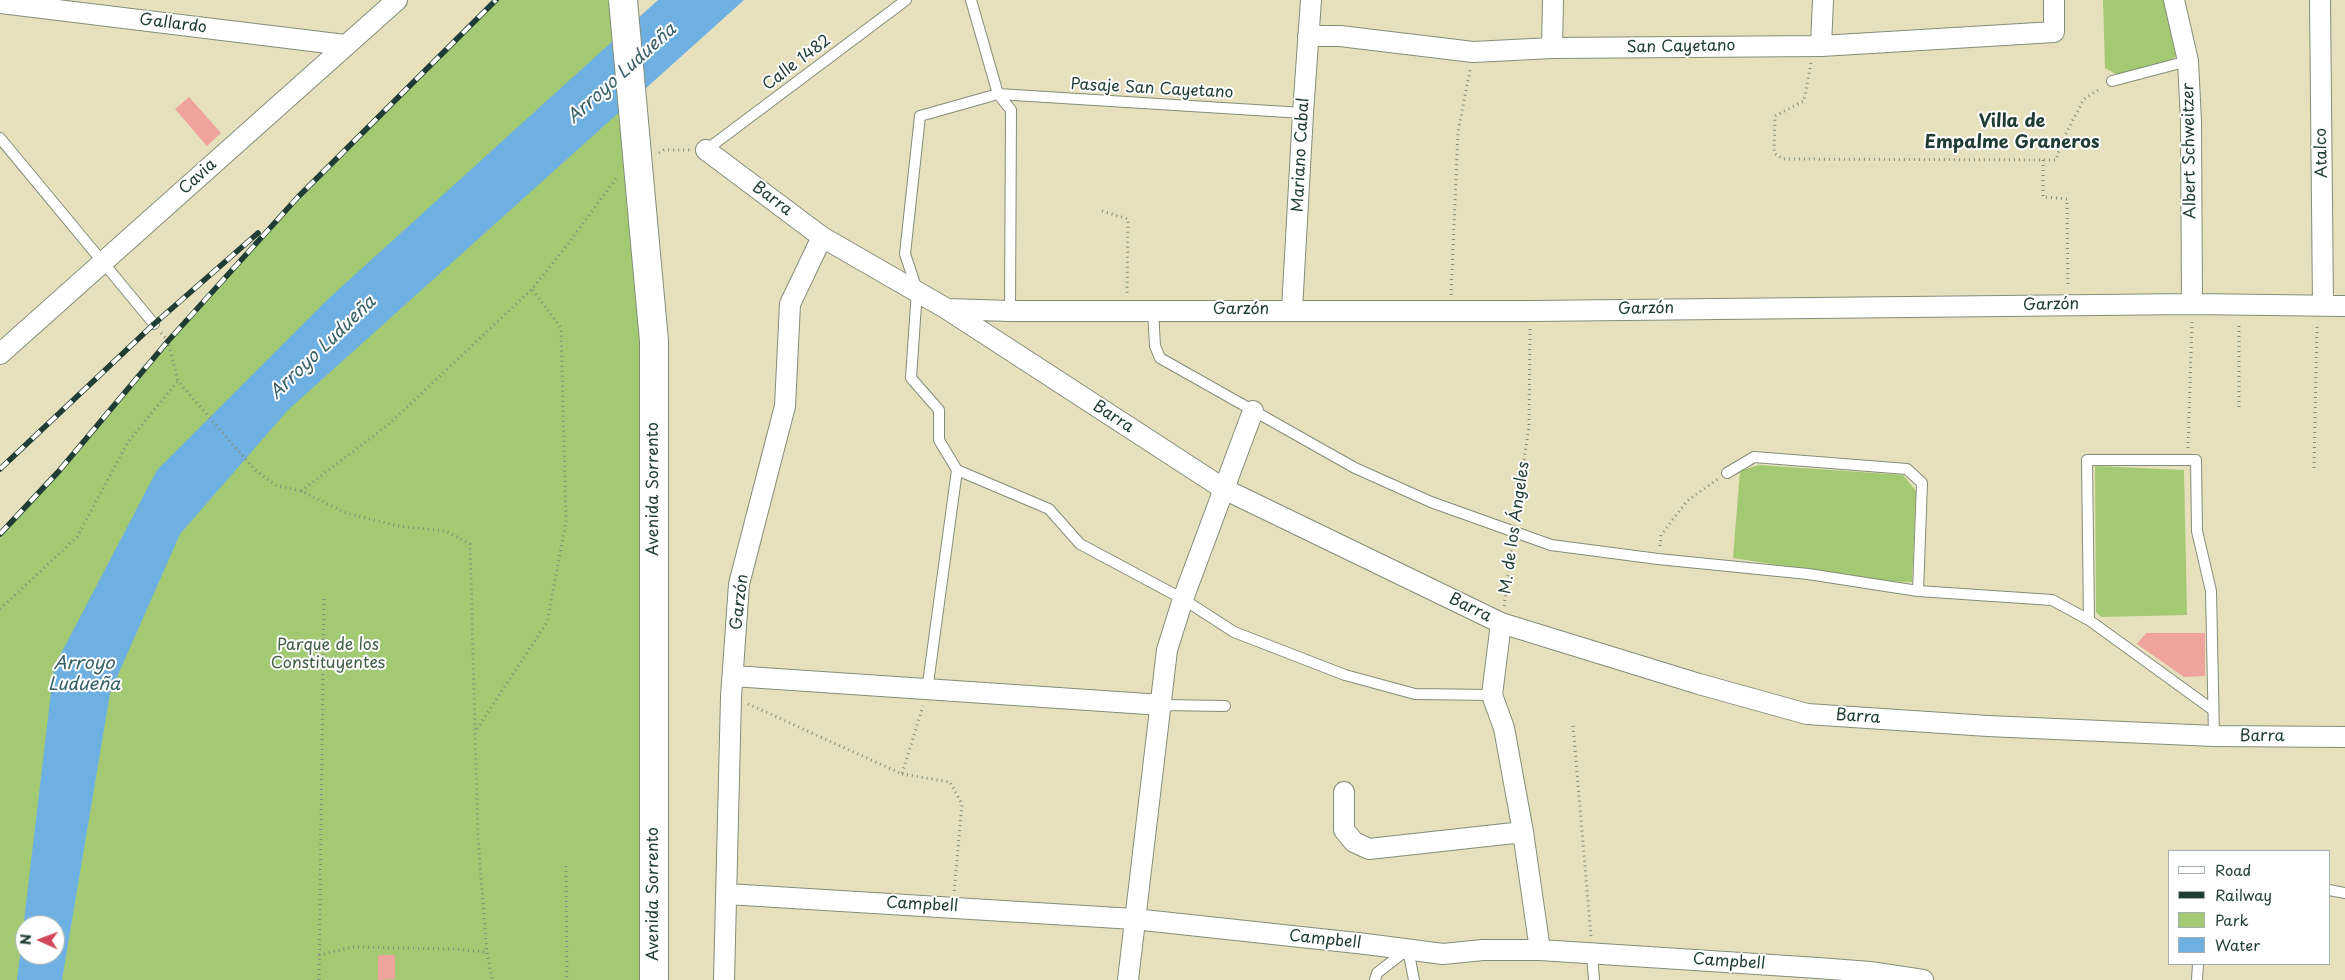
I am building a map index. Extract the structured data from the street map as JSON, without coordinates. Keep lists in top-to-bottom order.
{
  "streets": {
    "main road": ["Avenida Sorrento"],
    "street": [
      "Gallardo",
      "San Cayetano",
      "Albert Schweitzer",
      "Atalco",
      "Mariano Cabal",
      "Cavia",
      "Barra",
      "Garzón",
      "Campbell"
    ],
    "lane": ["Calle 1482", "Pasaje San Cayetano"],
    "path": ["M. de los Ángeles"]
  },
  "crossings": [
    ["Gallardo", "Cavia"],
    ["San Cayetano", "Mariano Cabal"],
    ["Calle 1482", "Barra"],
    ["Pasaje San Cayetano", "Mariano Cabal"],
    ["Pasaje San Cayetano", "Barra"],
    ["Albert Schweitzer", "Garzón"],
    ["Atalco", "Garzón"],
    ["Mariano Cabal", "Garzón"],
    ["Barra", "Garzón"],
    ["Barra", "M. de los Ángeles"],
    ["Garzón", "M. de los Ángeles"],
    ["Garzón", "Campbell"]
  ],
  "districts": ["Villa de Empalme Graneros"],
  "water": ["Arroyo Ludueña"],
  "parks": ["Parque de los Constituyentes"],
  "legend": [
    "Road",
    "Railway",
    "Park",
    "Water"
  ],
  "north": "left"
}
